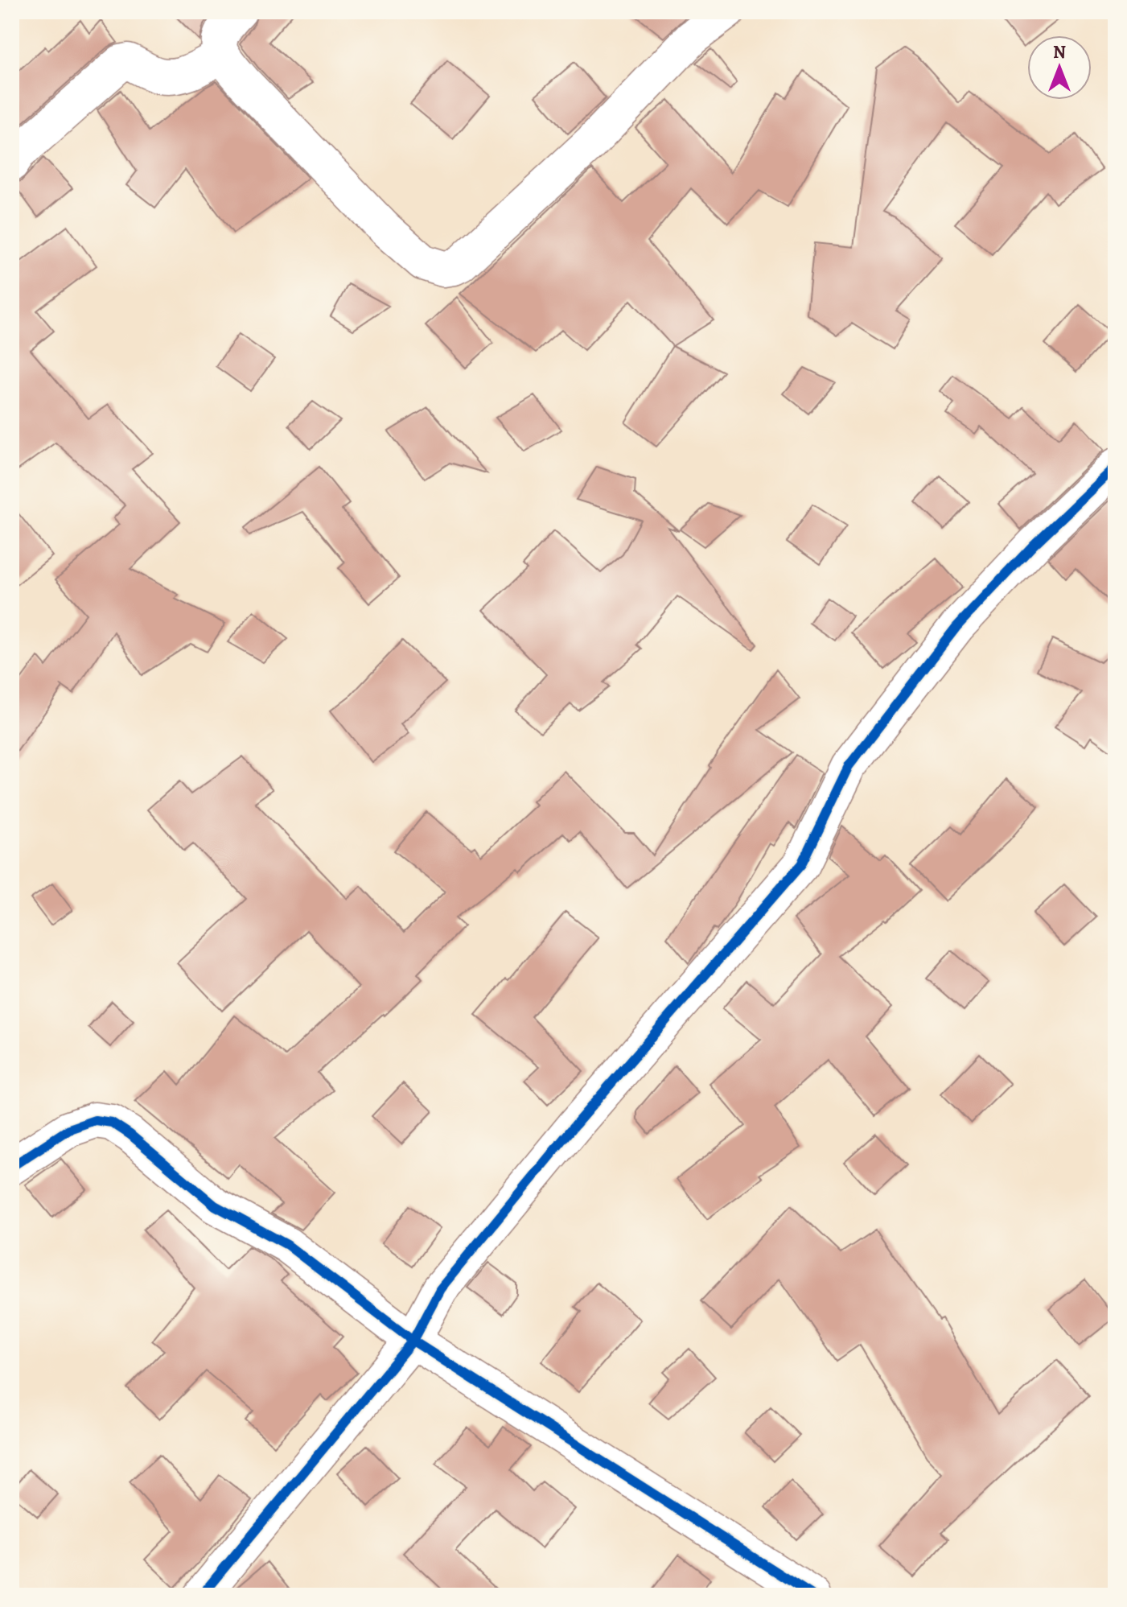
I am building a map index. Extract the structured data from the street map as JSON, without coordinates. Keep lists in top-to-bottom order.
{
  "north": "top"
}
